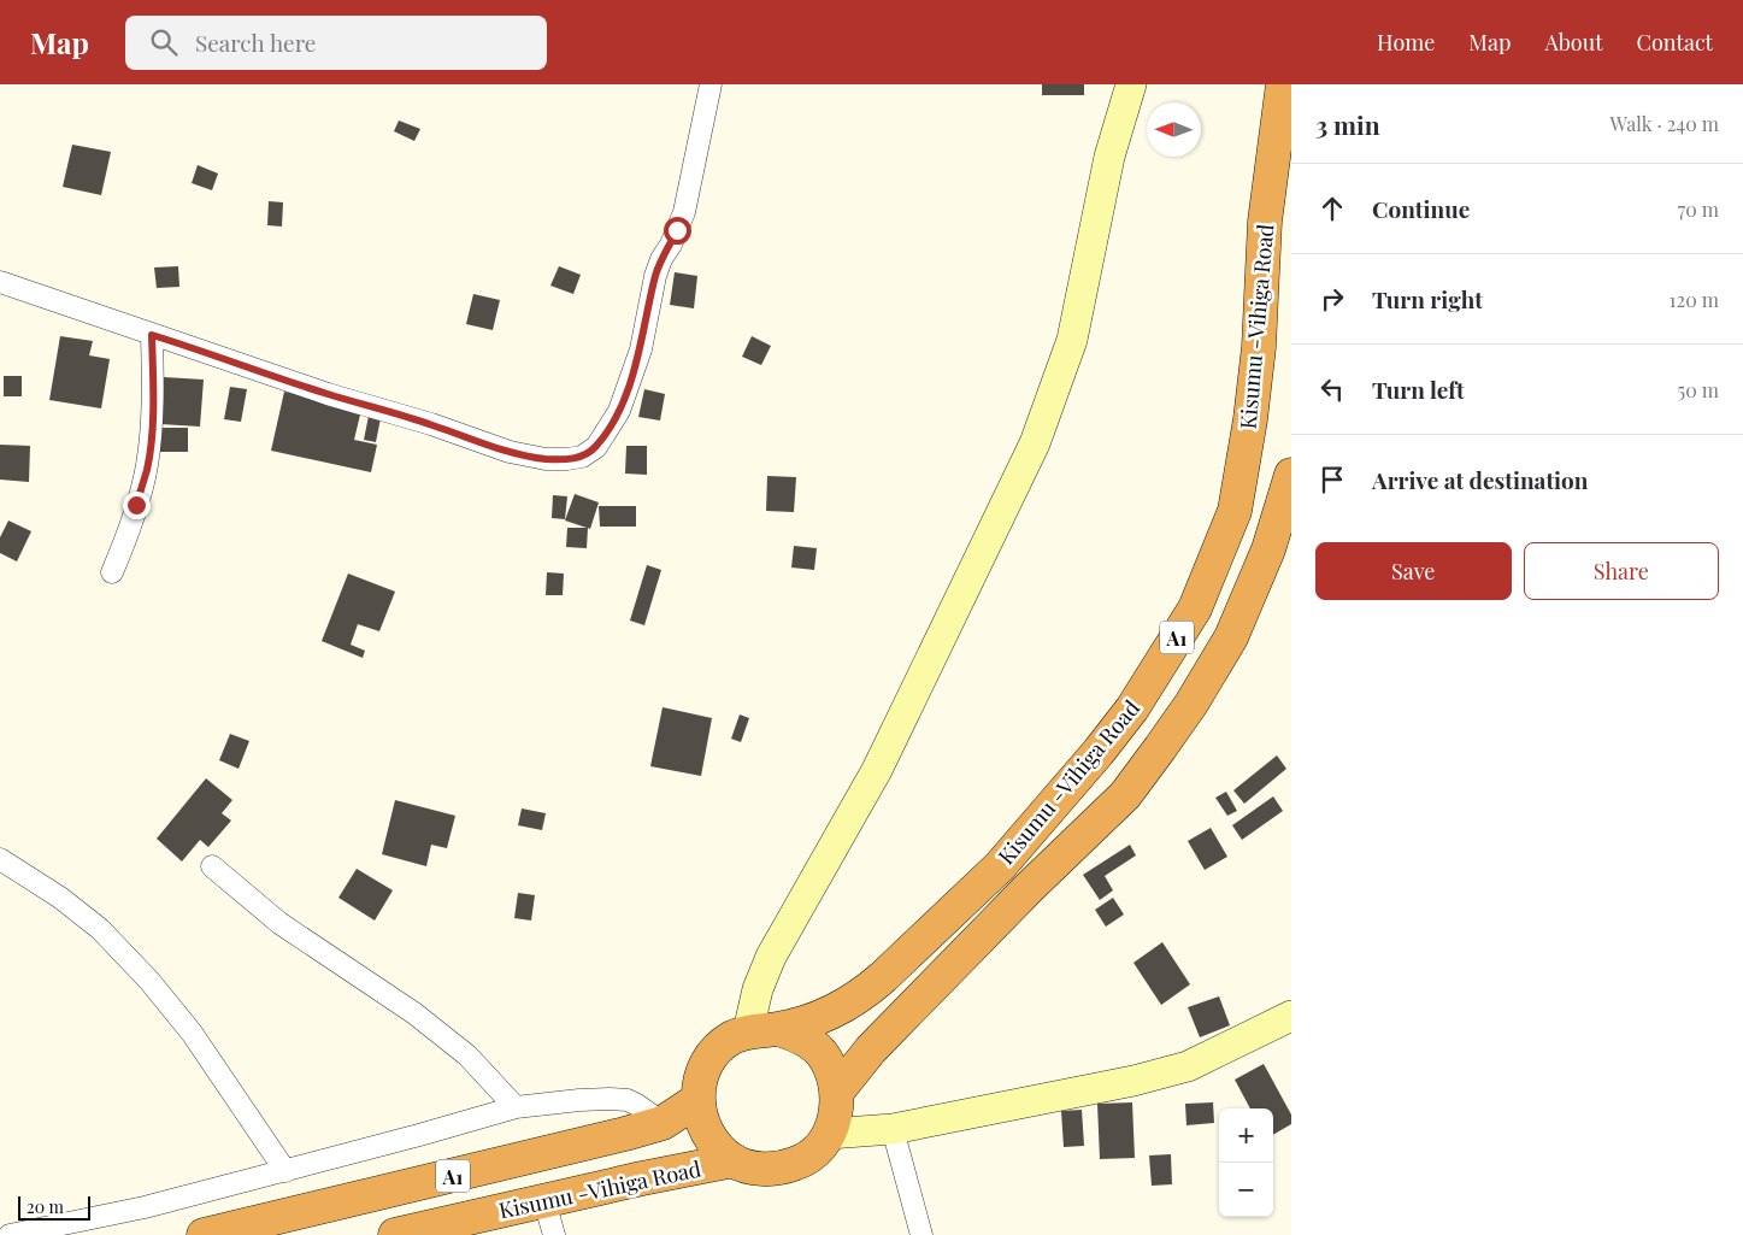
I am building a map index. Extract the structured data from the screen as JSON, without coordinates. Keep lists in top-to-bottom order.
{
  "streets": {
    "highway": ["Kisumu -Vihiga Road", "A1"]
  },
  "crossings": [
    ["Kisumu -Vihiga Road", "A1"]
  ],
  "scale_bar": "20 m",
  "north": "left",
  "page": {
    "header": "Map",
    "search": "Search here",
    "nav": [
      "Home",
      "Map",
      "About",
      "Contact"
    ],
    "heading": ["3 min", "Walk · 240 m"],
    "list": [
      ["Continue", "70 m"],
      ["Turn right", "120 m"],
      ["Turn left", "50 m"],
      "Arrive at destination"
    ],
    "buttons": ["Save", "Share"],
    "map_buttons": ["+", "−"],
    "scale": "20 m"
  }
}
